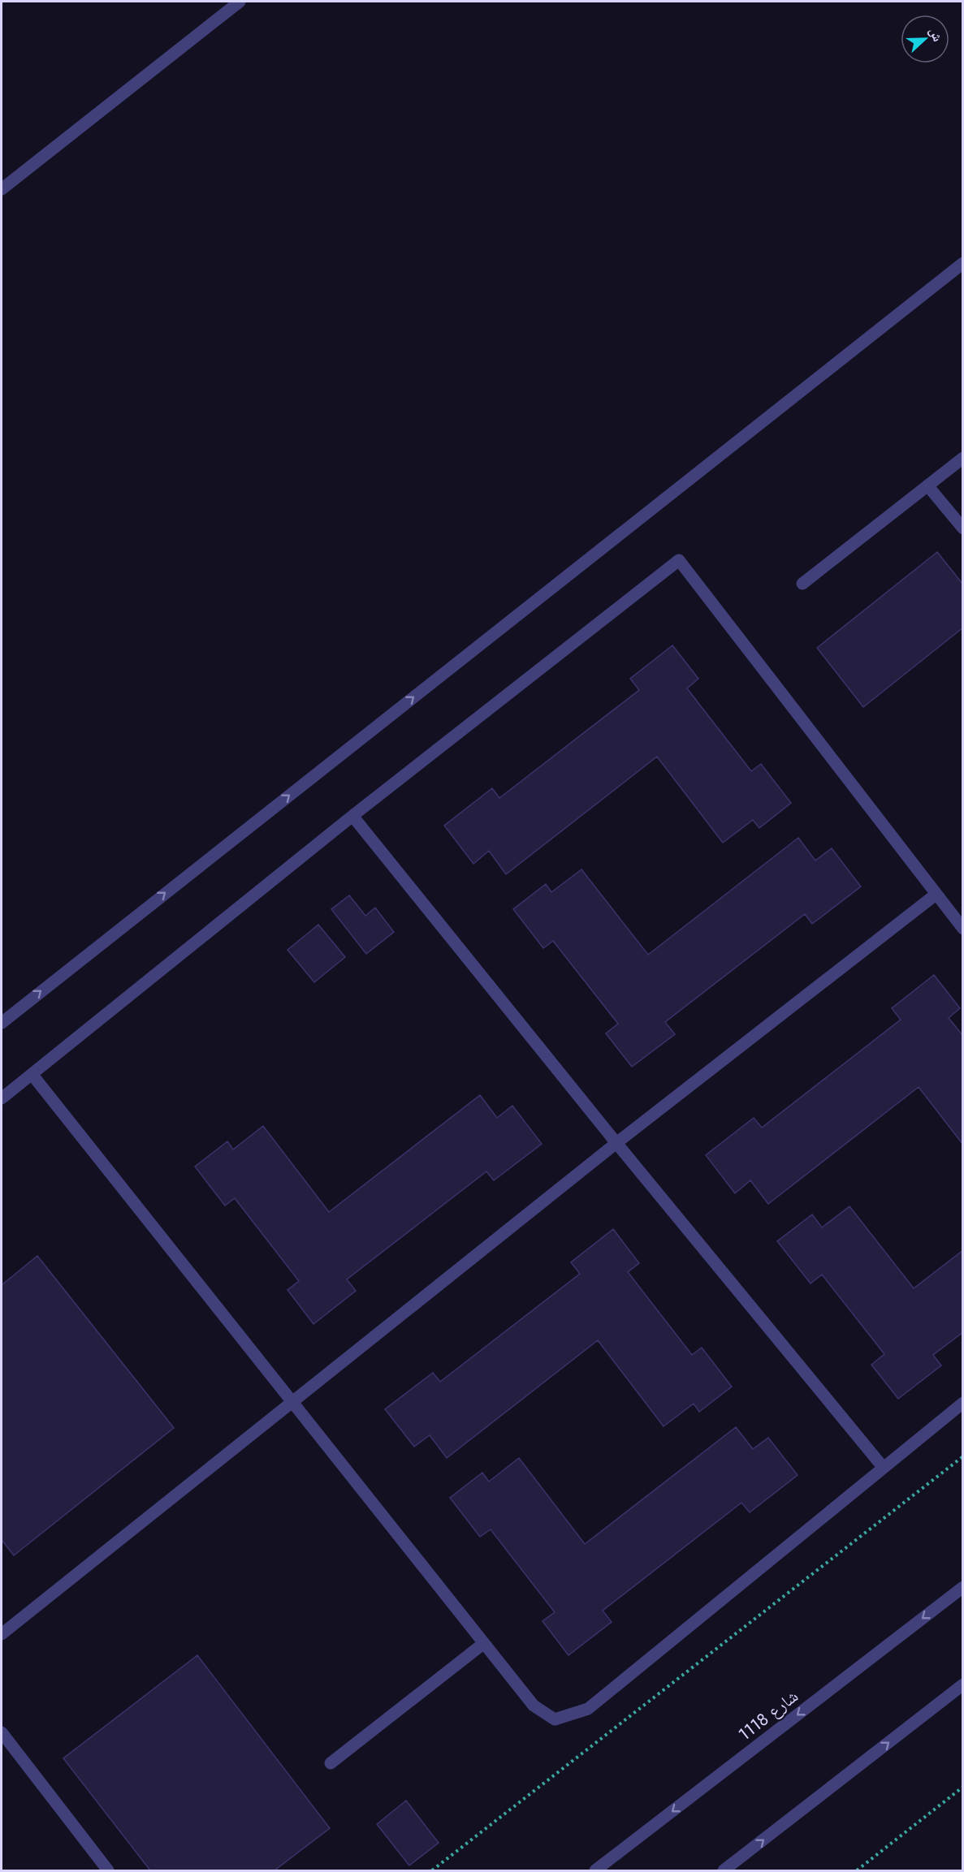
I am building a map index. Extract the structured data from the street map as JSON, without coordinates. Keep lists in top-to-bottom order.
{
  "streets": {
    "street": ["شارع 1118"]
  },
  "north": "right"
}
